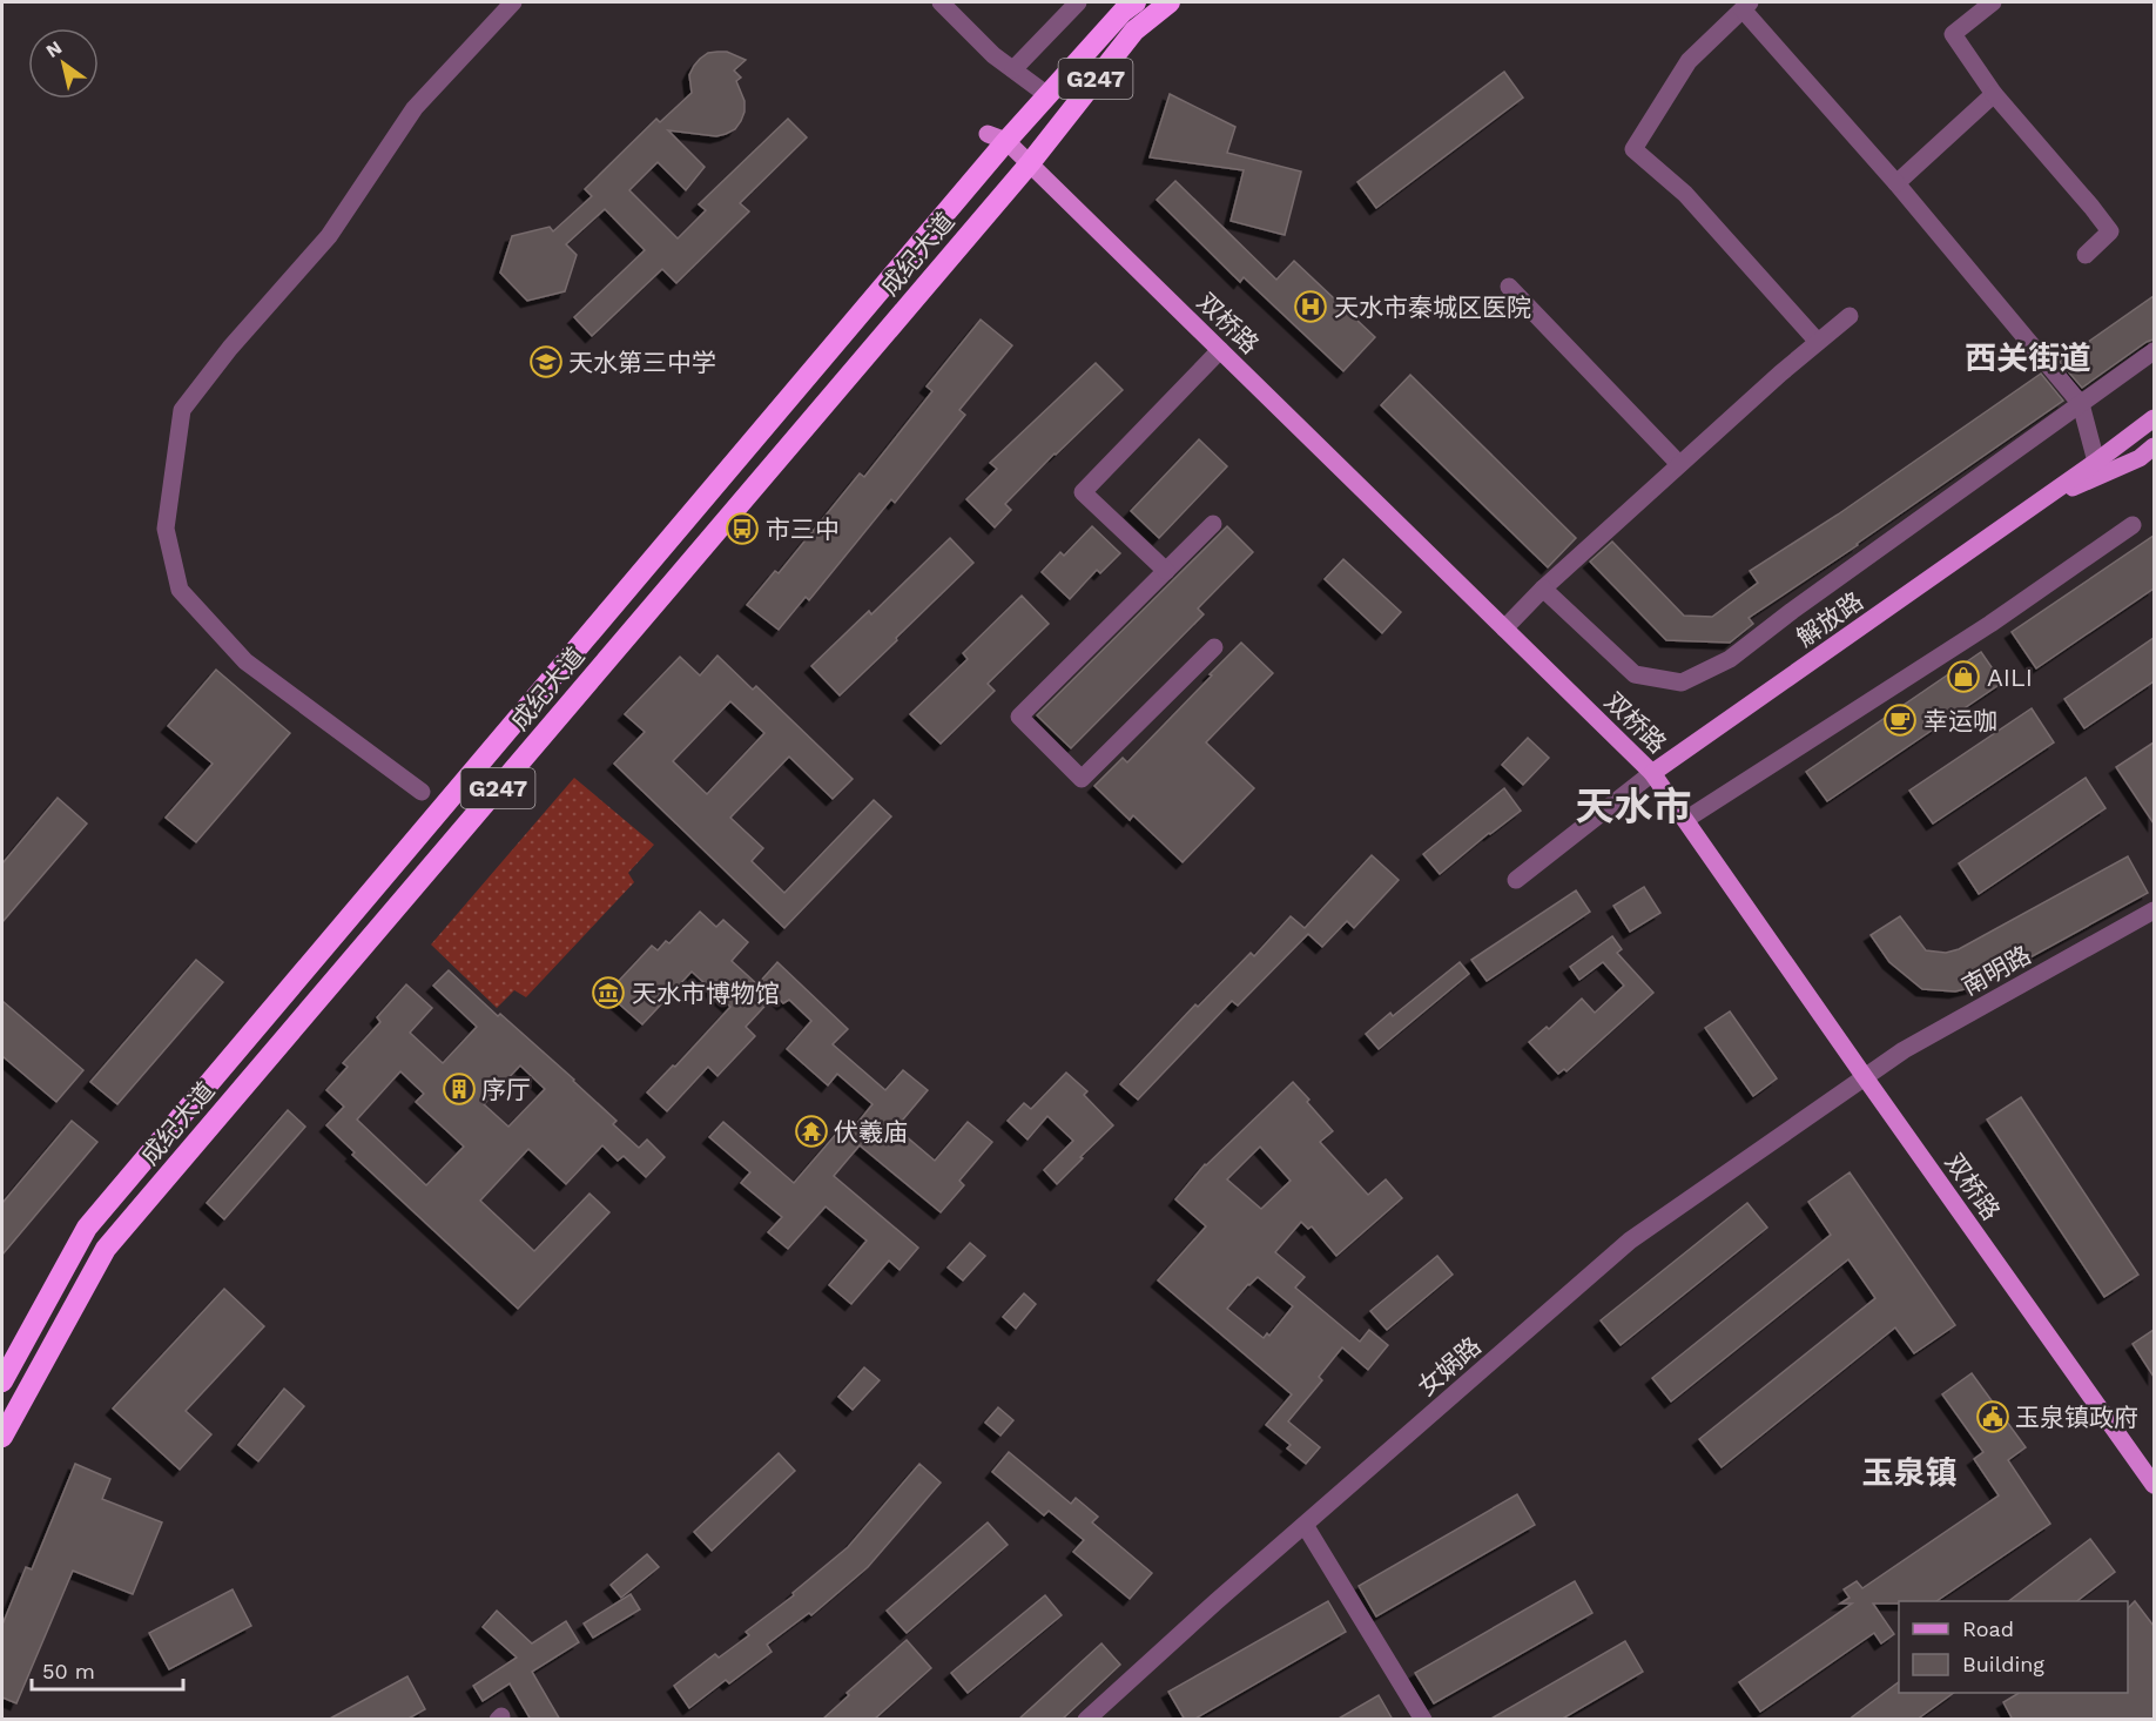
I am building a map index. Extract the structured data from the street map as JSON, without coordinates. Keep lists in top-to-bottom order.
{
  "streets": {
    "highway": ["G247", "成纪大道"],
    "main road": ["双桥路", "解放路"],
    "street": ["南明路", "女娲路"]
  },
  "crossings": [
    ["成纪大道", "双桥路"],
    ["双桥路", "解放路"],
    ["双桥路", "南明路"],
    ["双桥路", "女娲路"],
    ["南明路", "女娲路"]
  ],
  "districts": ["西关街道", "天水市", "玉泉镇"],
  "places": {
    "hospital": ["天水市秦城区医院"],
    "school or university": ["天水第三中学"],
    "bus stop": ["市三中"],
    "shop": ["AILI"],
    "cafe": ["幸运咖"],
    "museum": ["天水市博物馆"],
    "building": ["序厅"],
    "temple": ["伏羲庙"],
    "public building": ["玉泉镇政府"]
  },
  "legend": ["Road", "Building"],
  "scale_bar": "50 m",
  "north": "top left"
}
